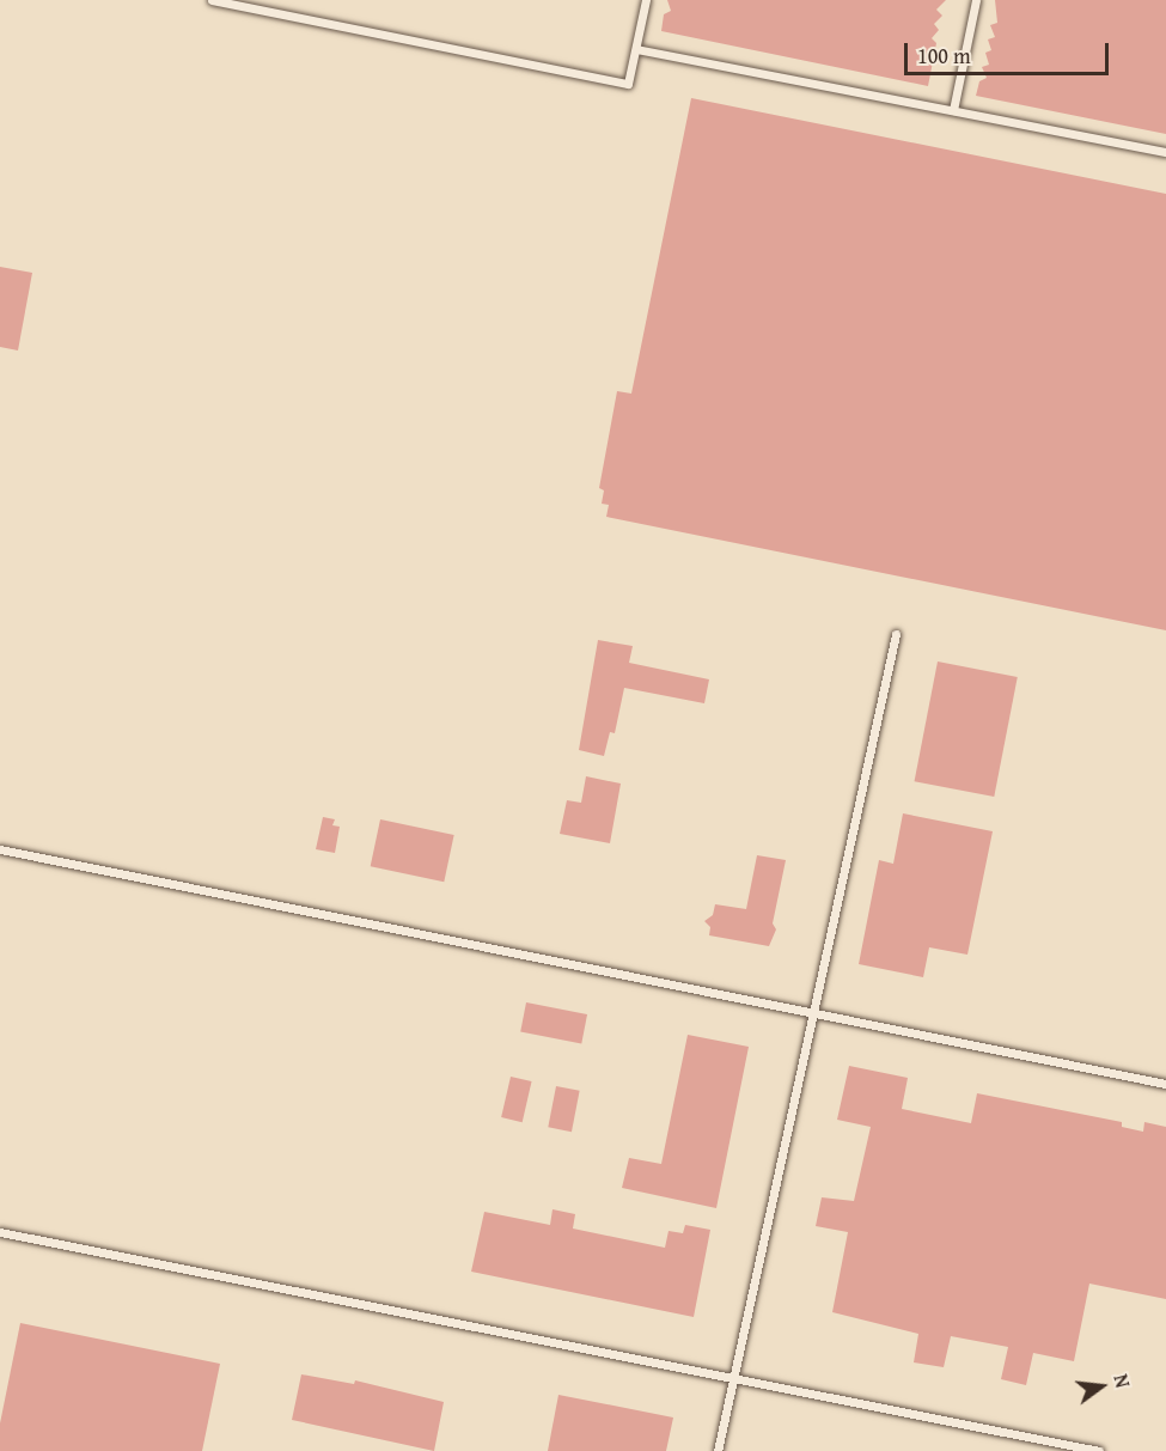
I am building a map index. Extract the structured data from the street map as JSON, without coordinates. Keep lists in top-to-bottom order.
{
  "scale_bar": "100 m",
  "north": "right"
}
